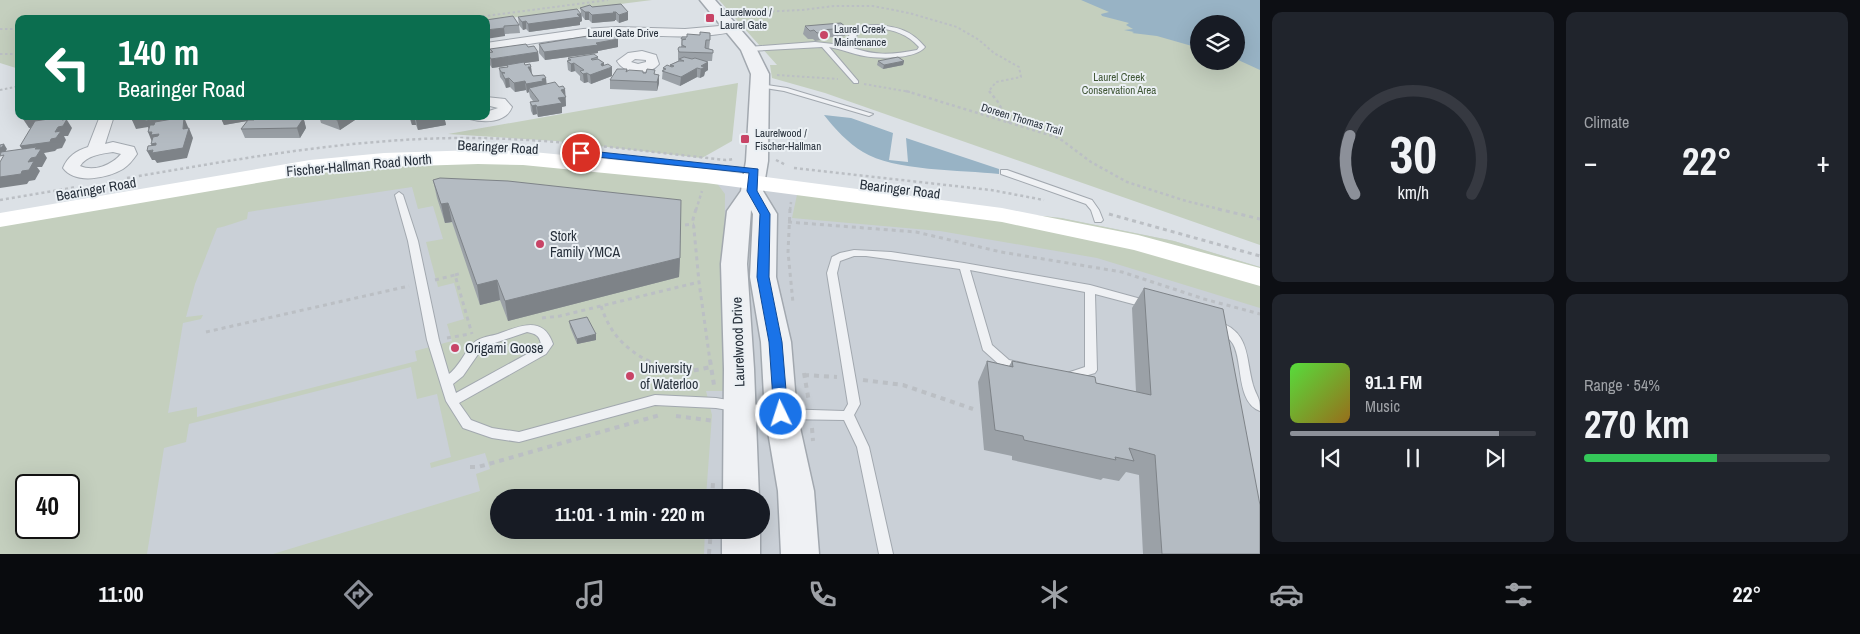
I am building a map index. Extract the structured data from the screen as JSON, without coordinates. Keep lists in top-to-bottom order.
{
  "streets": {
    "main road": ["Bearinger Road", "Fischer-Hallman Road North"],
    "street": ["Laurel Gate Drive", "Laurelwood Drive"],
    "path": ["Doreen Thomas Trail"]
  },
  "crossings": [
    ["Laurel Gate Drive", "Laurelwood Drive"],
    ["Doreen Thomas Trail", "Laurelwood Drive"],
    ["Bearinger Road", "Fischer-Hallman Road North"],
    ["Bearinger Road", "Laurelwood Drive"],
    ["Fischer-Hallman Road North", "Laurelwood Drive"]
  ],
  "parks": ["Laurel Creek Conservation Area"],
  "places": {
    "transit": ["Laurelwood / Laurel Gate", "Laurelwood / Fischer-Hallman"],
    "other": [
      "Laurel Creek Maintenance",
      "Stork Family YMCA",
      "Origami Goose",
      "University of Waterloo"
    ]
  },
  "page": {
    "tile": [
      "Climate",
      ["Range · 54%", "270 km"]
    ],
    "turn": ["140 m", "Bearinger Road"],
    "heat": ["−", "22°", "+"],
    "song": ["91.1 FM", "Music"],
    "limit": "40",
    "trip": "11:01 · 1 min · 220 m",
    "tabs": ["11:00", "22°"],
    "gauge": ["30", "km/h"]
  }
}
